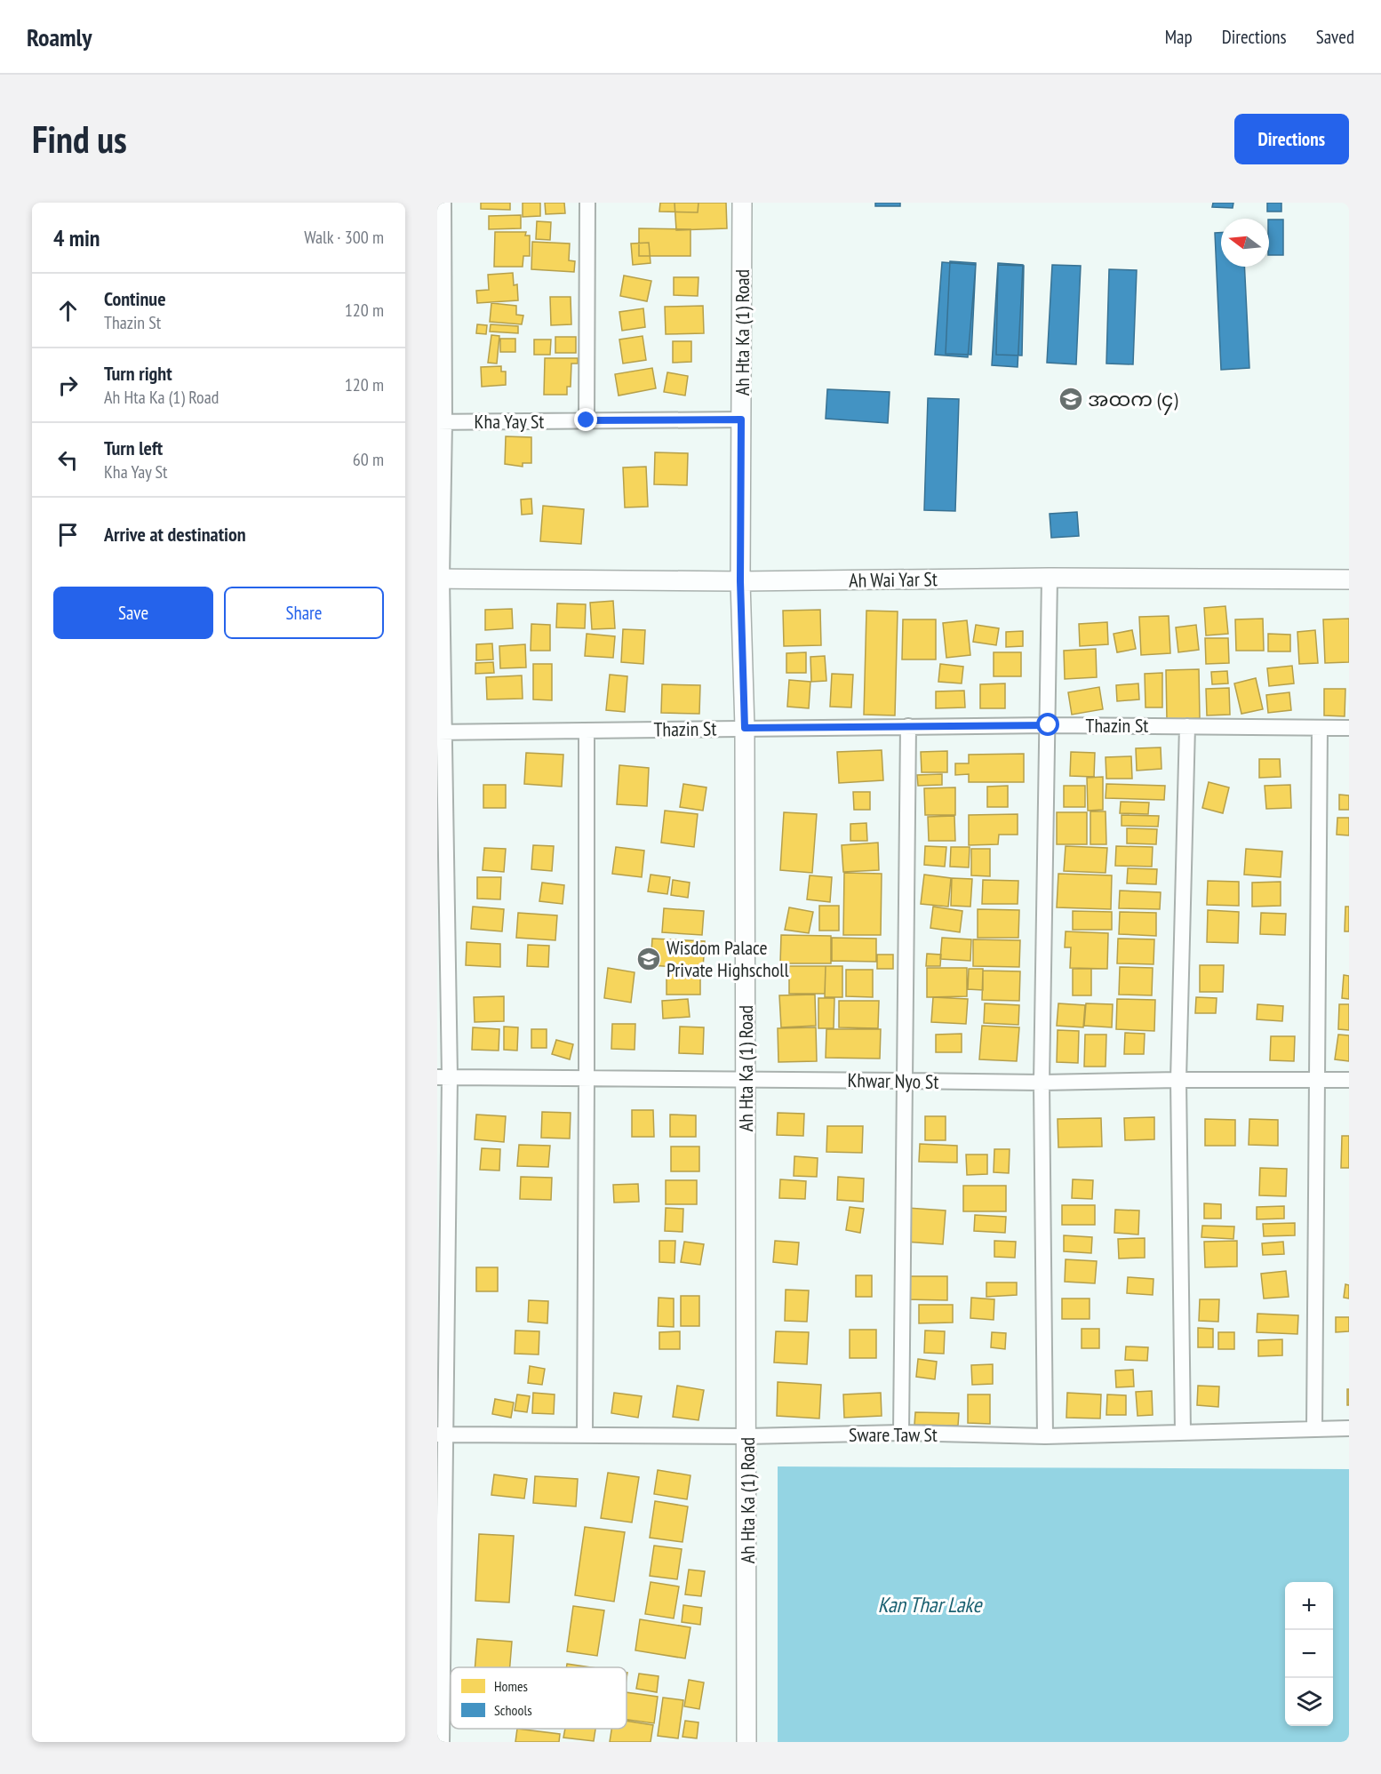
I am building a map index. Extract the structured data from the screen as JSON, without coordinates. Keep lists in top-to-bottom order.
{
  "streets": {
    "street": [
      "Ah Hta Ka (1) Road",
      "Kha Yay St",
      "Ah Wai Yar St",
      "Thazin St",
      "Khwar Nyo St",
      "Sware Taw St"
    ]
  },
  "crossings": [
    ["Ah Hta Ka (1) Road", "Kha Yay St"],
    ["Ah Hta Ka (1) Road", "Ah Wai Yar St"],
    ["Ah Hta Ka (1) Road", "Thazin St"],
    ["Ah Hta Ka (1) Road", "Khwar Nyo St"],
    ["Ah Hta Ka (1) Road", "Sware Taw St"]
  ],
  "water": ["Kan Thar Lake"],
  "places": {
    "school or university": ["အထက (၄)", "Wisdom Palace Private Highscholl"]
  },
  "legend": ["Homes", "Schools"],
  "north": "left",
  "page": {
    "header": "Roamly",
    "nav": ["Map", "Directions", "Saved"],
    "buttons": [
      "Directions",
      ["Save", "Share"]
    ],
    "title": "Find us",
    "heading": ["4 min", "Walk · 300 m"],
    "list": [
      ["Continue", "Thazin St", "120 m"],
      ["Turn right", "Ah Hta Ka (1) Road", "120 m"],
      ["Turn left", "Kha Yay St", "60 m"],
      "Arrive at destination"
    ],
    "map_buttons": ["+", "−"]
  }
}
